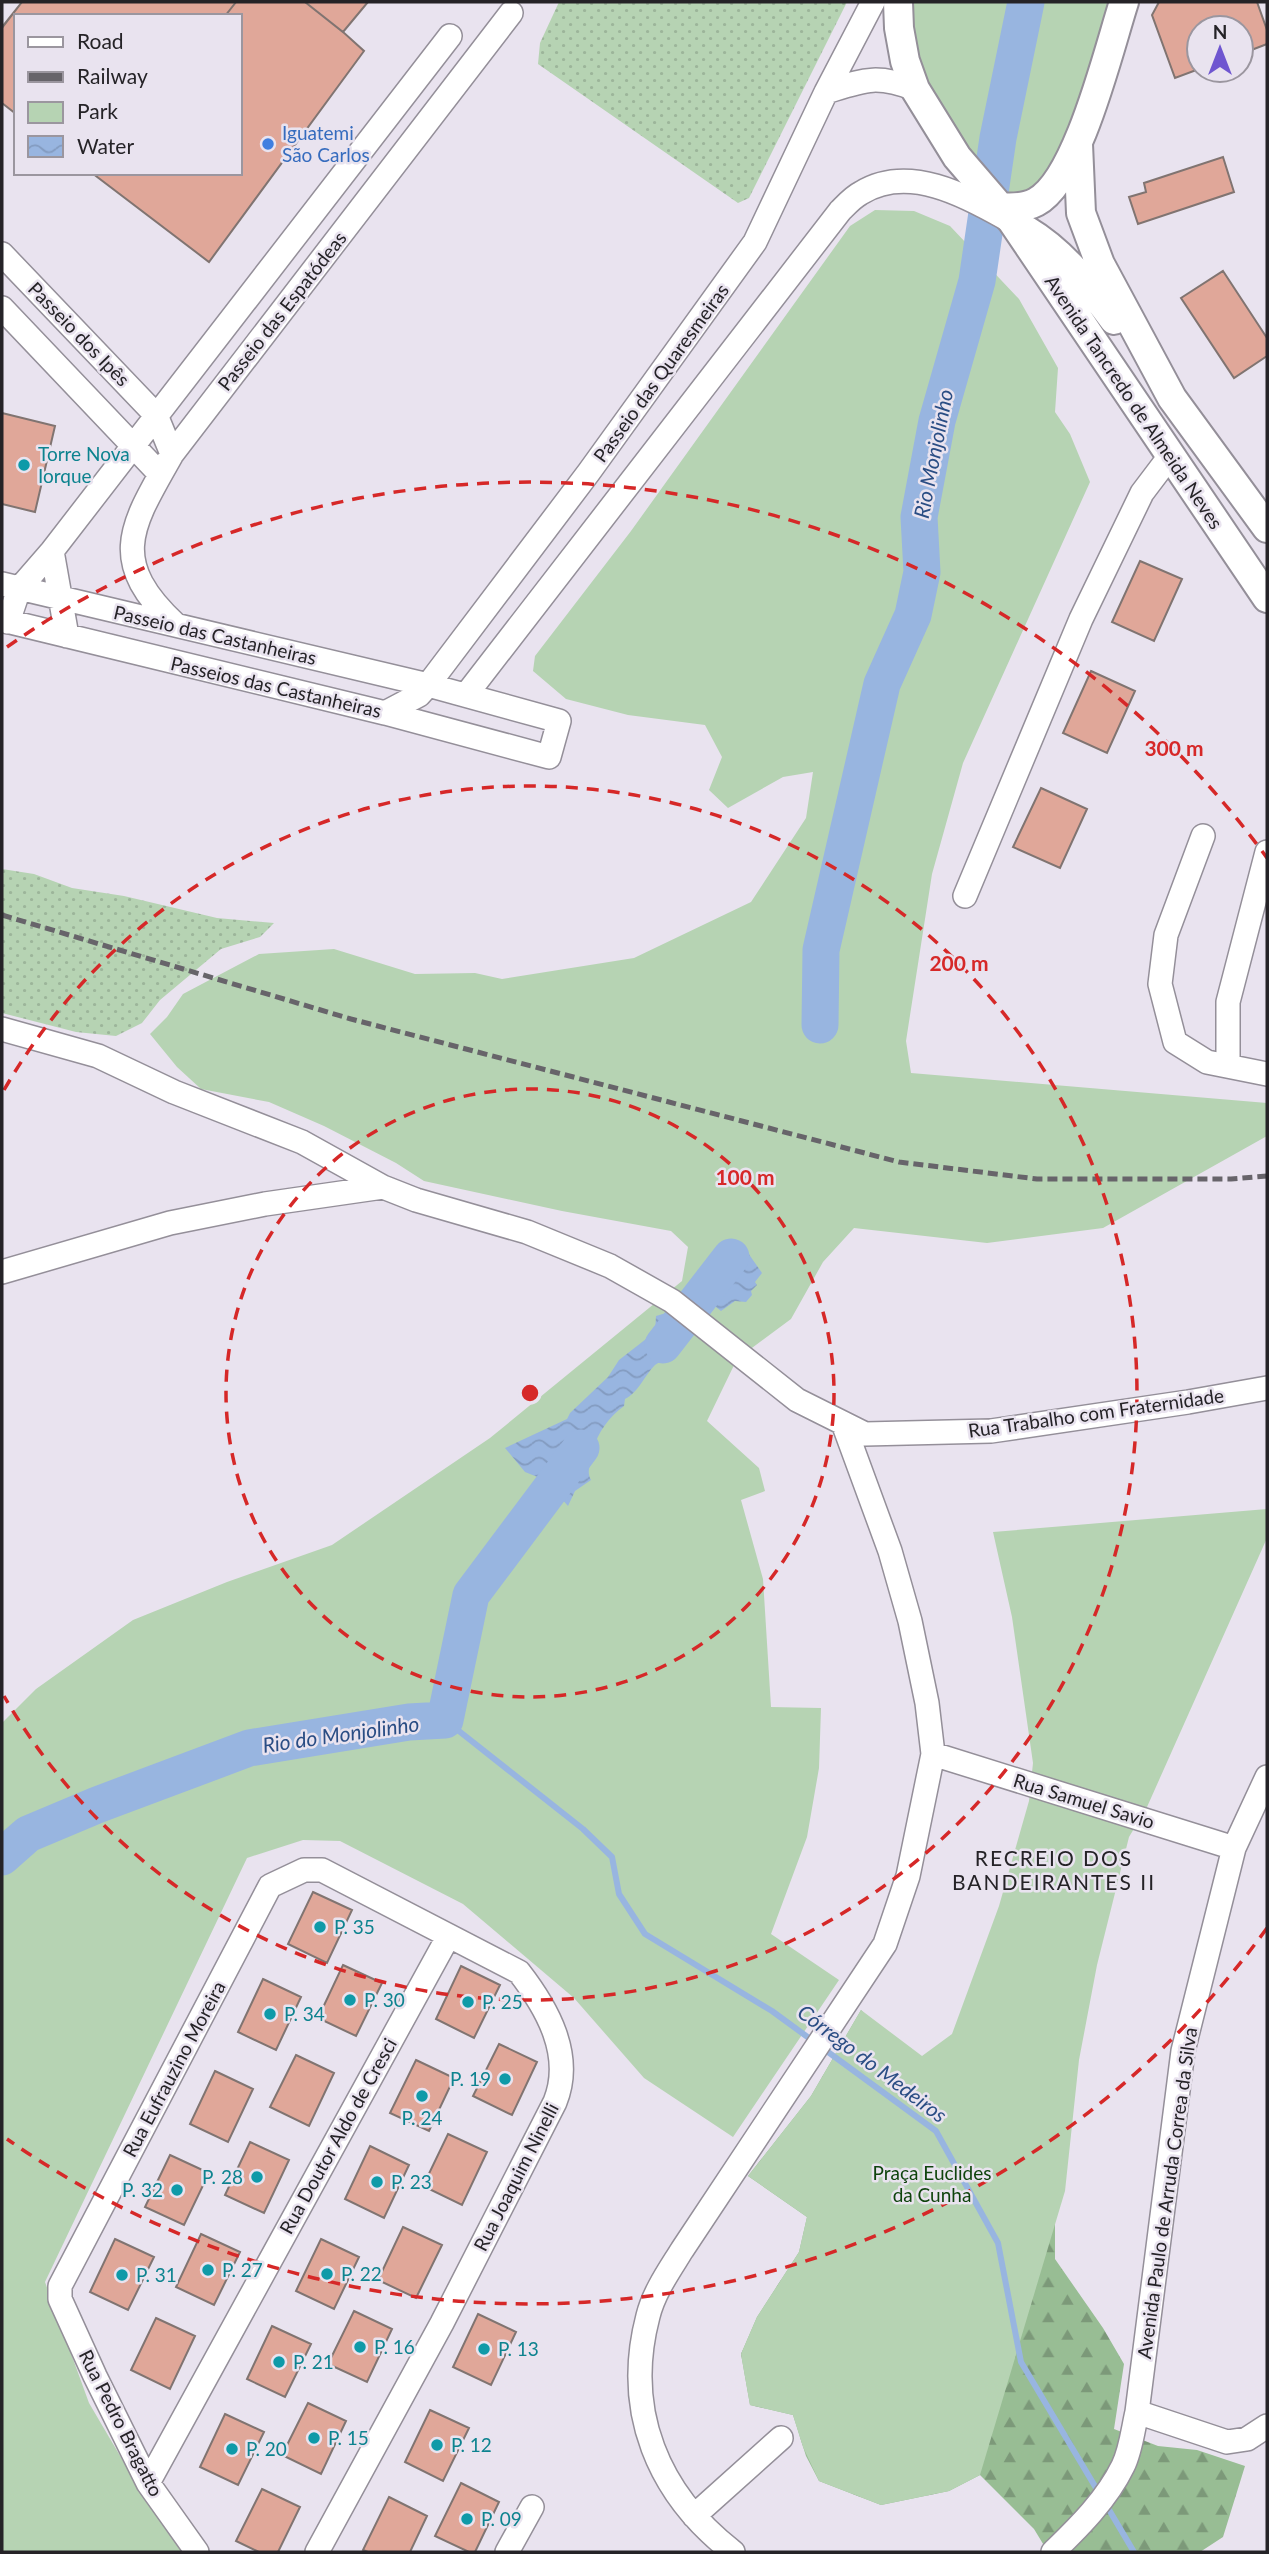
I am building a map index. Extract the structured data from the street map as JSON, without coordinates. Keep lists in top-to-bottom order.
{
  "streets": {
    "main road": ["Avenida Tancredo de Almeida Neves"],
    "street": [
      "Passeio das Espatódeas",
      "Passeio dos Ipês",
      "Passeio das Quaresmeiras",
      "Passeio das Castanheiras",
      "Passeios das Castanheiras",
      "Rua Trabalho com Fraternidade",
      "Rua Samuel Savio",
      "Rua Eufrauzino Moreira",
      "Rua Doutor Aldo de Cresci",
      "Rua Joaquim Ninelli",
      "Avenida Paulo de Arruda Correa da Silva",
      "Rua Pedro Bragatto"
    ]
  },
  "crossings": [
    ["Passeio das Espatódeas", "Passeio dos Ipês"],
    ["Passeio das Espatódeas", "Passeio das Castanheiras"],
    ["Passeio das Quaresmeiras", "Avenida Tancredo de Almeida Neves"],
    ["Passeio das Quaresmeiras", "Passeio das Castanheiras"],
    ["Passeio das Quaresmeiras", "Passeios das Castanheiras"],
    ["Rua Samuel Savio", "Avenida Paulo de Arruda Correa da Silva"],
    ["Rua Eufrauzino Moreira", "Rua Joaquim Ninelli"],
    ["Rua Eufrauzino Moreira", "Rua Pedro Bragatto"],
    ["Rua Doutor Aldo de Cresci", "Rua Joaquim Ninelli"],
    ["Rua Doutor Aldo de Cresci", "Rua Pedro Bragatto"]
  ],
  "districts": ["RECREIO DOS BANDEIRANTES II"],
  "water": ["Rio Monjolinho", "Rio do Monjolinho", "Córrego do Medeiros"],
  "parks": ["Praça Euclides da Cunha"],
  "places": [
    "Iguatemi São Carlos",
    "Torre Nova Iorque",
    "P. 35",
    "P. 30",
    "P. 25",
    "P. 34",
    "P. 19",
    "P. 24",
    "P. 28",
    "P. 23",
    "P. 32",
    "P. 27",
    "P. 22",
    "P. 31",
    "P. 16",
    "P. 13",
    "P. 21",
    "P. 15",
    "P. 12",
    "P. 20",
    "P. 09"
  ],
  "legend": [
    "Road",
    "Railway",
    "Park",
    "Water"
  ],
  "north": "top",
  "rings": ["300 m", "200 m", "100 m"]
}
